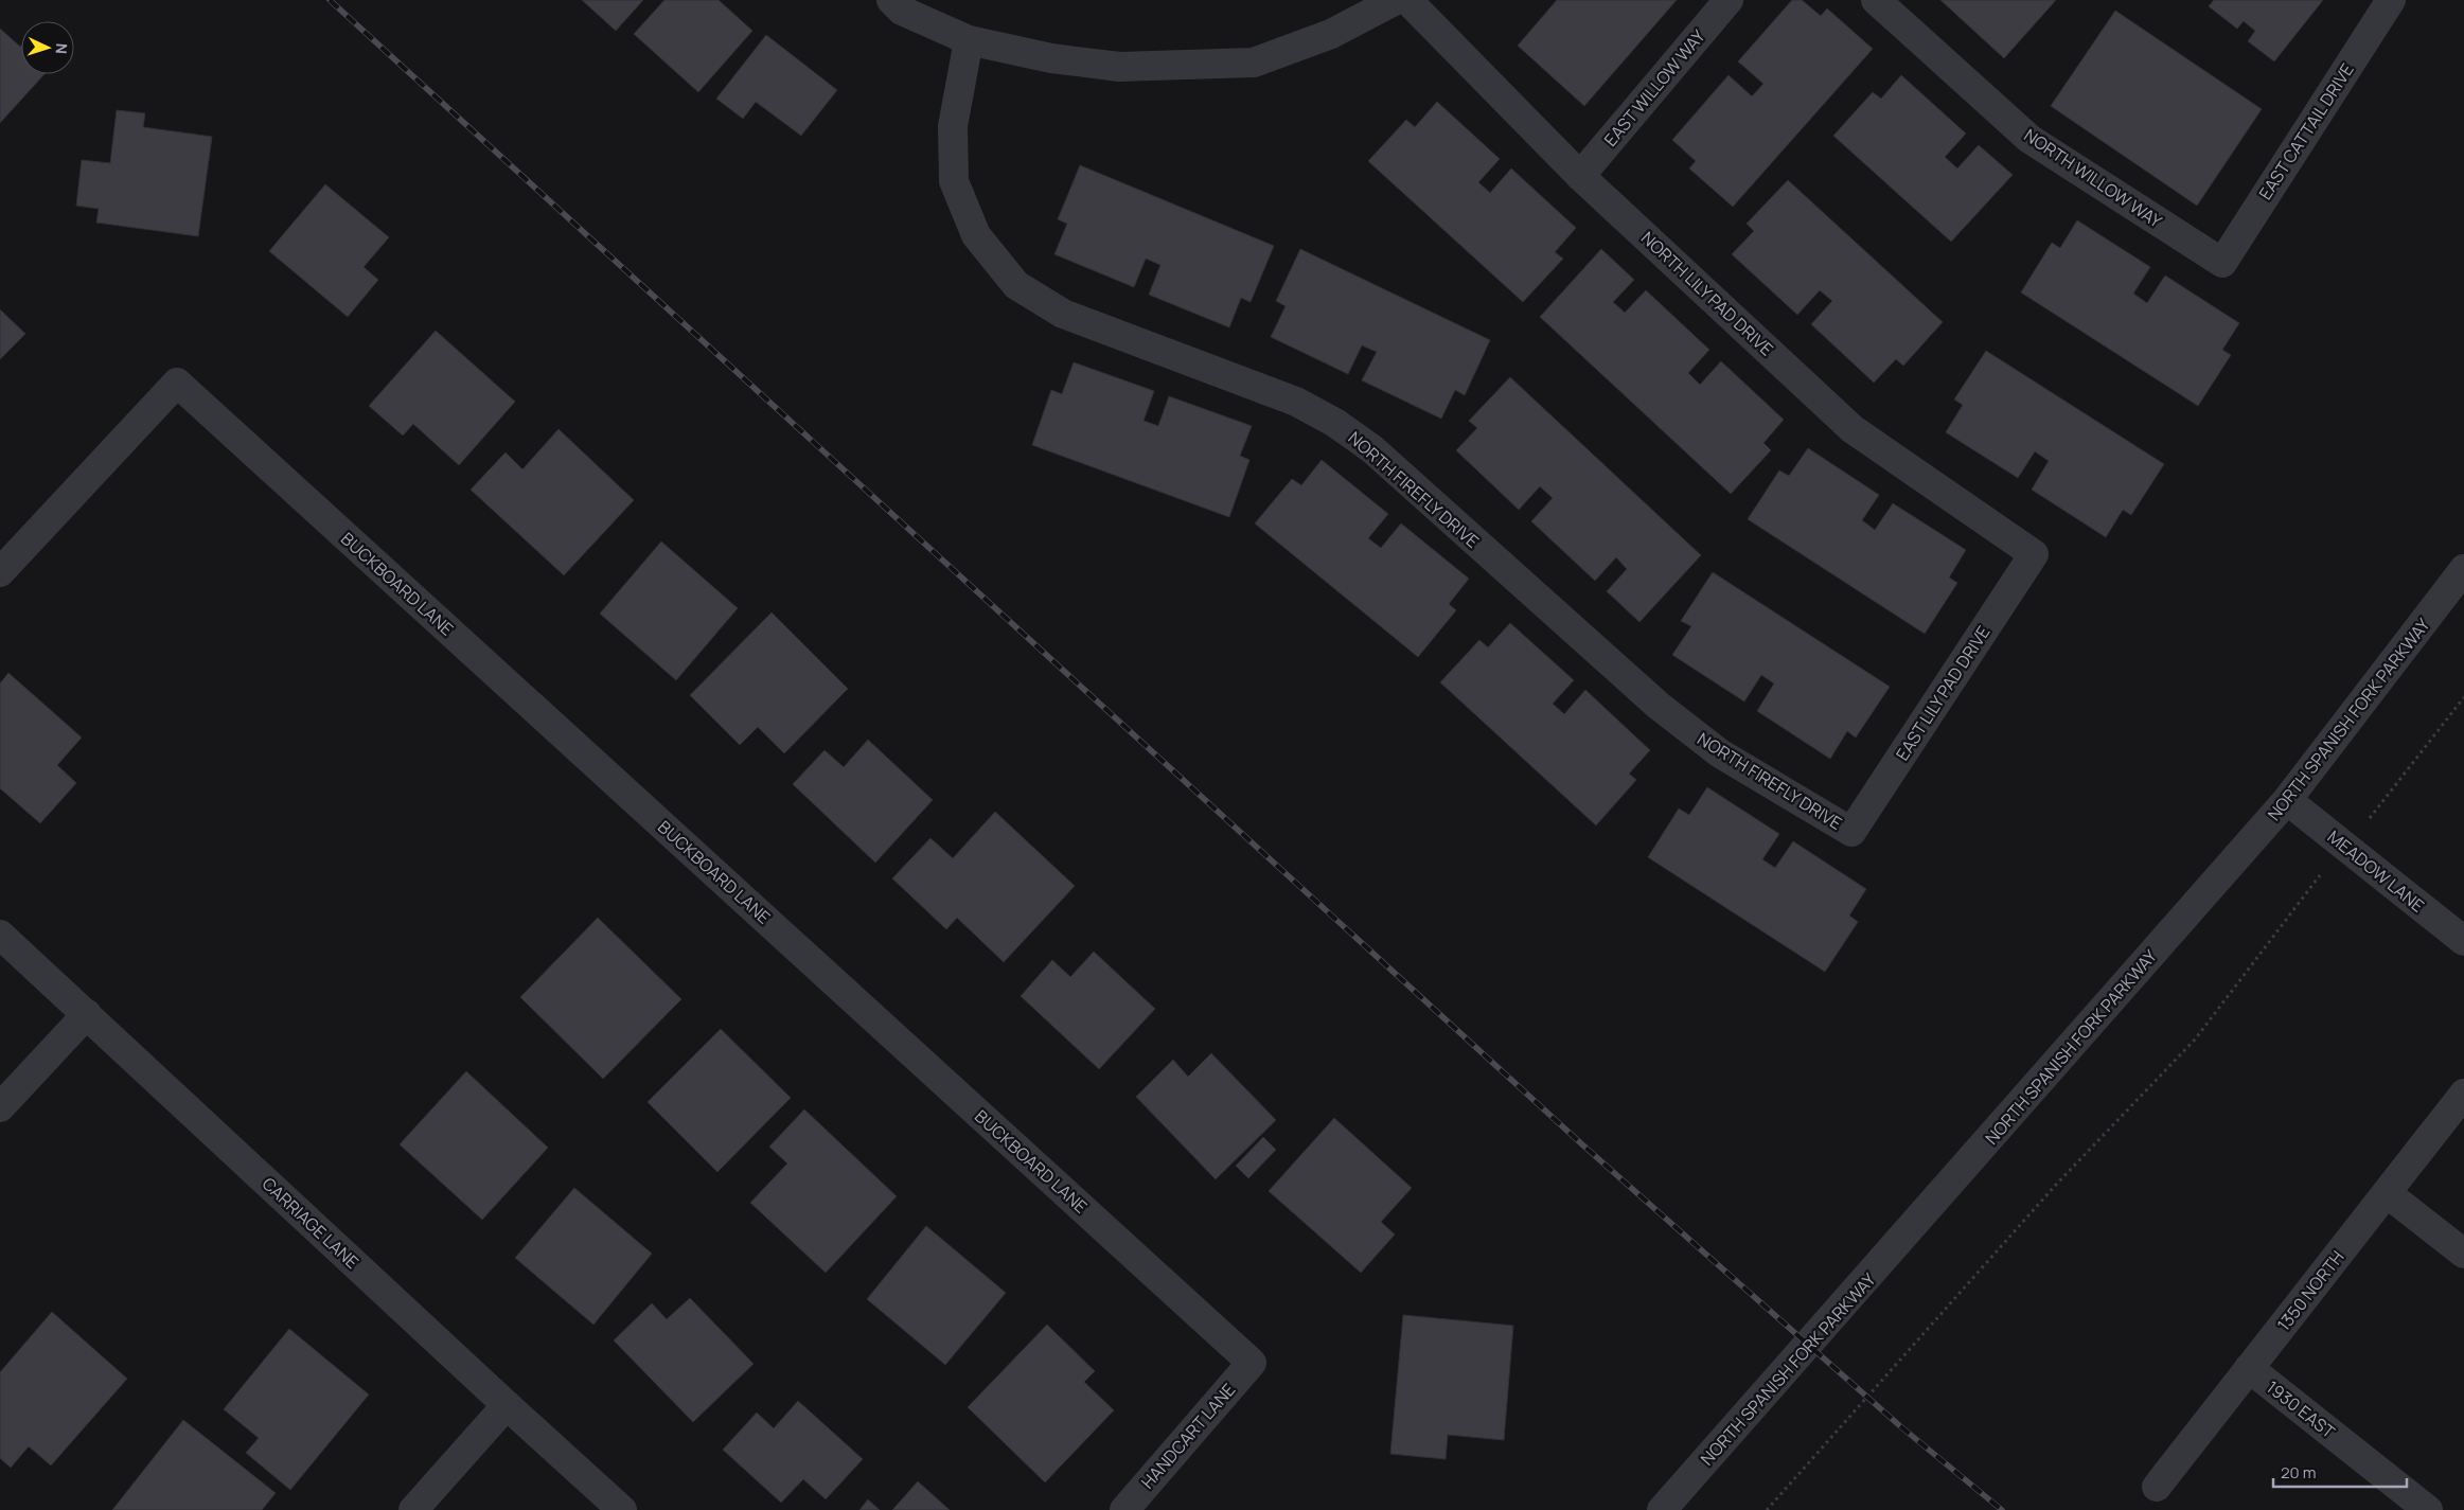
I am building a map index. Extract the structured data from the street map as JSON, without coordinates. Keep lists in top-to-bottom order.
{
  "streets": {
    "street": [
      "EAST WILLOW WAY",
      "EAST CATTAIL DRIVE",
      "NORTH WILLOW WAY",
      "NORTH LILY PAD DRIVE",
      "NORTH FIREFLY DRIVE",
      "BUCKBOARD LANE",
      "EAST LILY PAD DRIVE",
      "NORTH SPANISH FORK PARKWAY",
      "MEADOW LANE",
      "CARRIAGE LANE",
      "1350 NORTH",
      "1930 EAST",
      "HANDCART LANE"
    ]
  },
  "crossings": [
    ["EAST WILLOW WAY", "NORTH LILY PAD DRIVE"],
    ["EAST CATTAIL DRIVE", "NORTH WILLOW WAY"],
    ["NORTH LILY PAD DRIVE", "EAST LILY PAD DRIVE"],
    ["NORTH FIREFLY DRIVE", "EAST LILY PAD DRIVE"],
    ["BUCKBOARD LANE", "HANDCART LANE"],
    ["NORTH SPANISH FORK PARKWAY", "MEADOW LANE"],
    ["1350 NORTH", "1930 EAST"]
  ],
  "scale_bar": "20 m",
  "north": "right"
}
